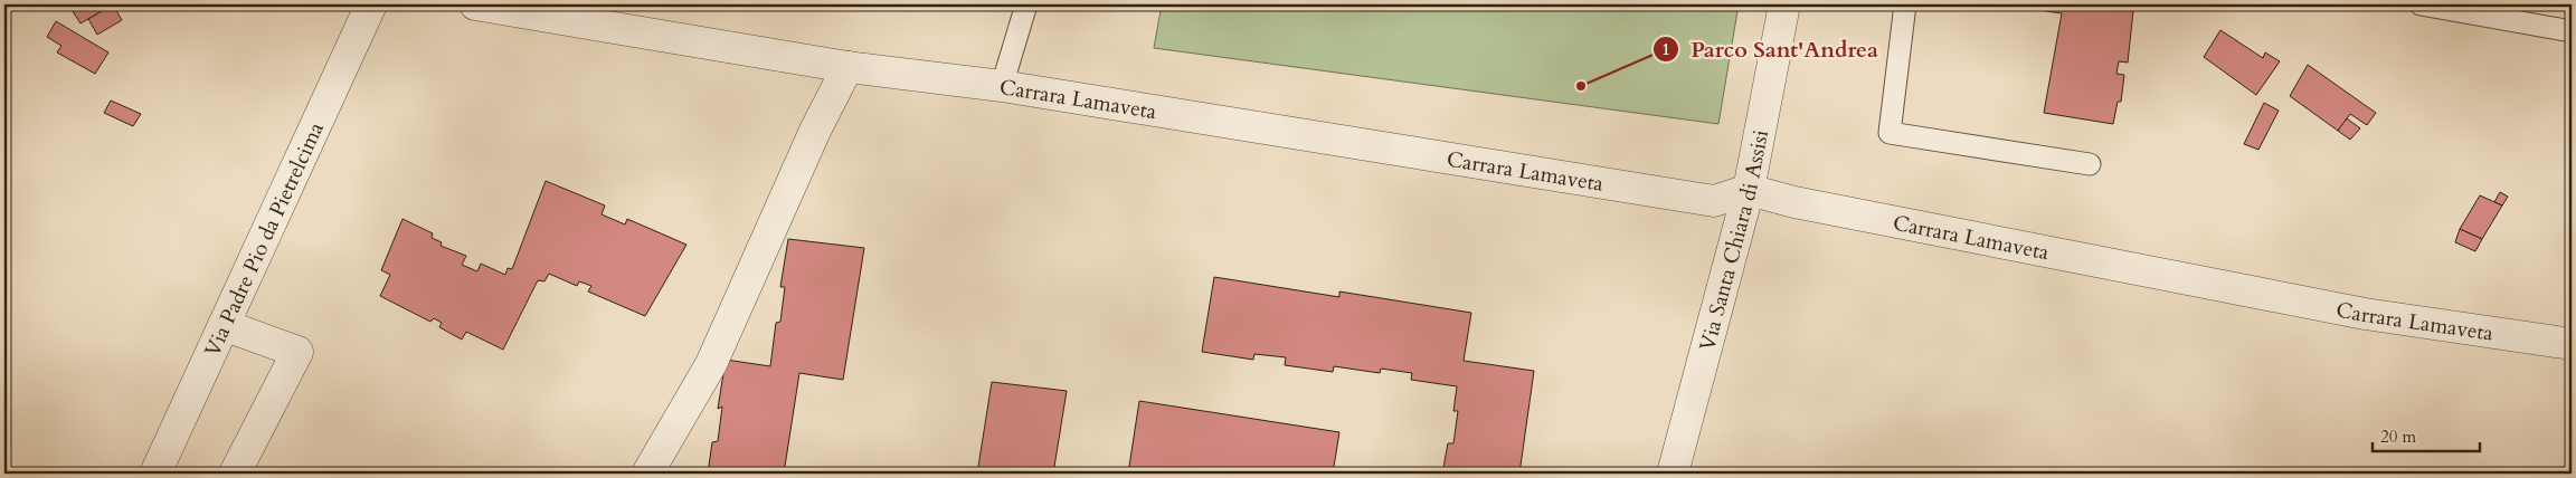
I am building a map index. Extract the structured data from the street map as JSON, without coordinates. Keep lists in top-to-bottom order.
{
  "streets": {
    "street": ["Carrara Lamaveta", "Via Padre Pio da Pietrelcima", "Via Santa Chiara di Assisi"]
  },
  "crossings": [
    ["Carrara Lamaveta", "Via Santa Chiara di Assisi"]
  ],
  "places": ["Parco Sant'Andrea"],
  "scale_bar": "20 m"
}
